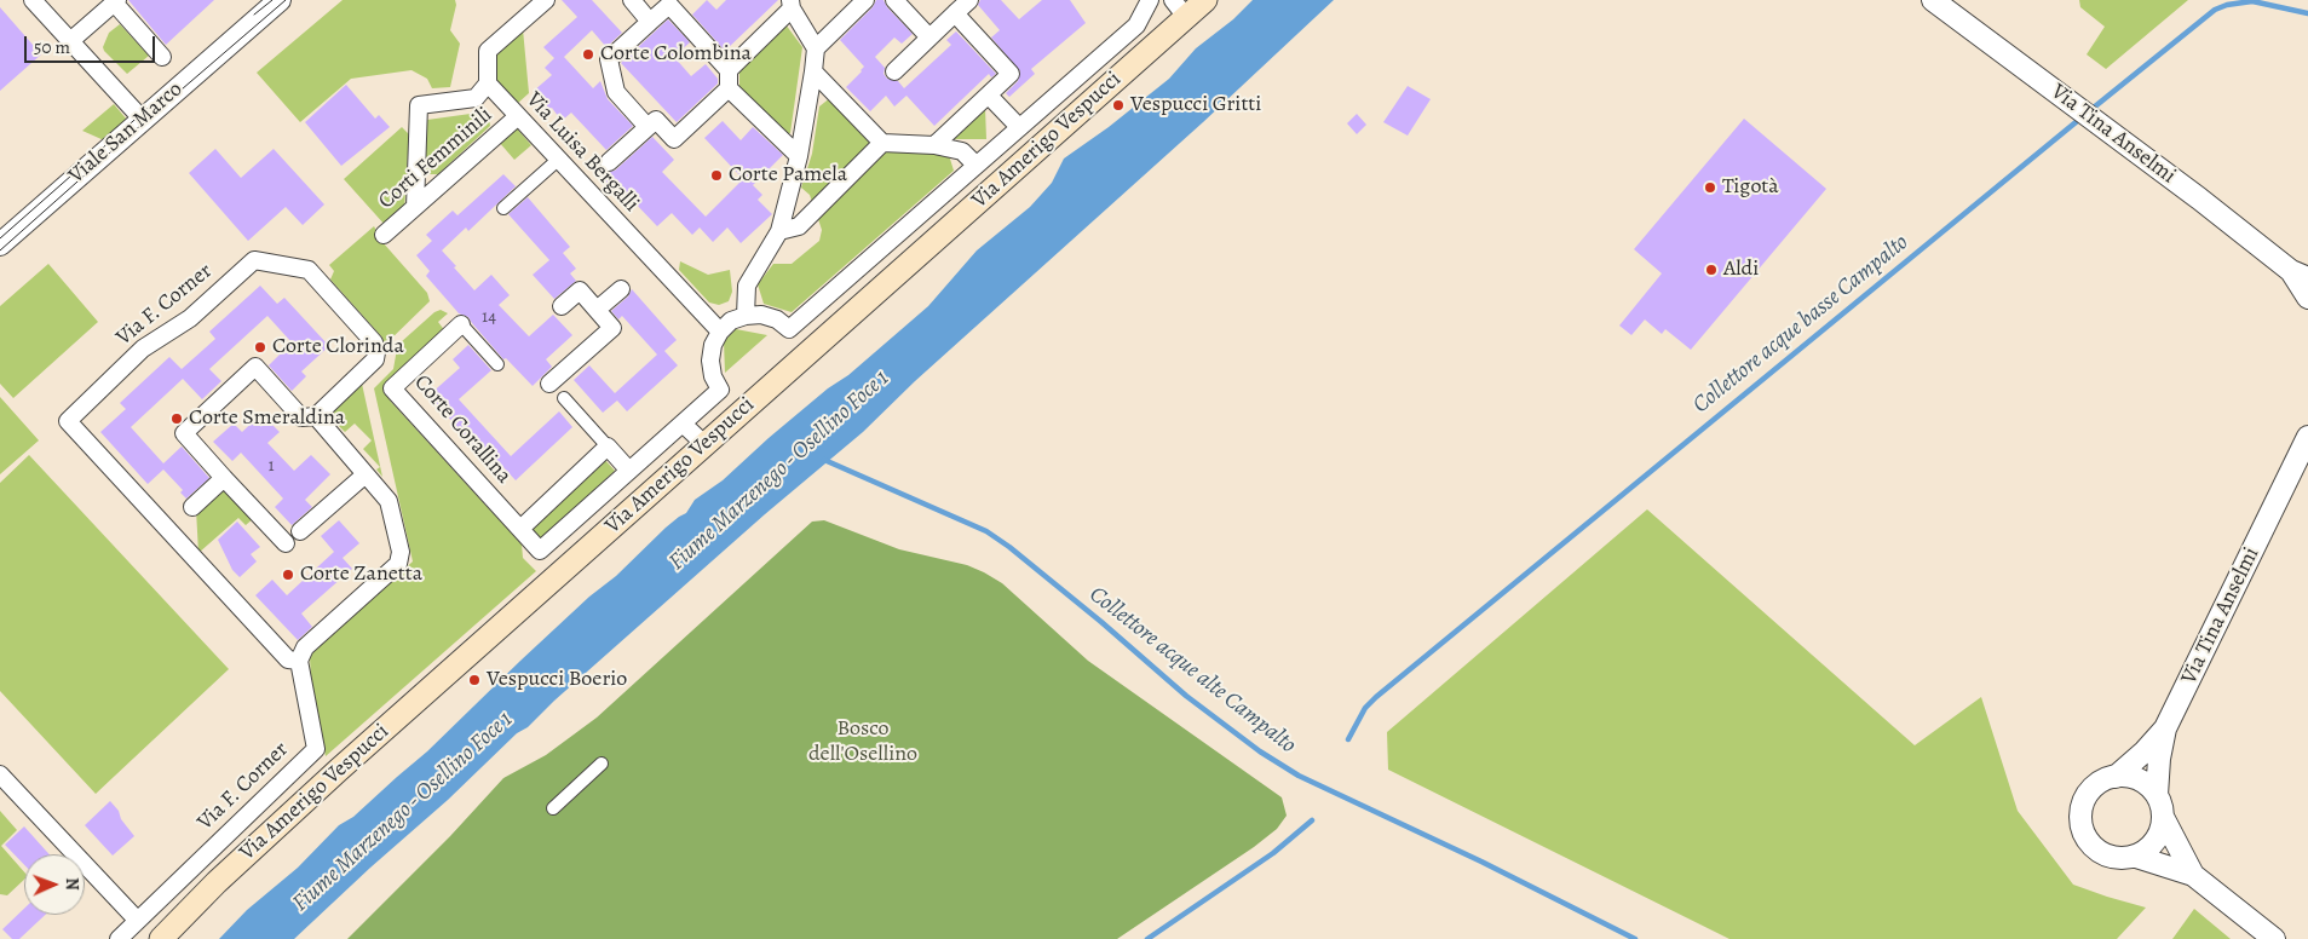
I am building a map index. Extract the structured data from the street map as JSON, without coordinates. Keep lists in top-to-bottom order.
{
  "streets": {
    "main road": ["Via Amerigo Vespucci"],
    "street": [
      "Viale San Marco",
      "Via Tina Anselmi",
      "Via Luisa Bergalli",
      "Corti Femminili",
      "Via F. Corner",
      "Corte Corallina"
    ]
  },
  "crossings": [
    ["Via Luisa Bergalli", "Corti Femminili"]
  ],
  "water": ["Collettore acque basse Campalto", "Fiume Marzenego - Osellino Foce 1", "Collettore acque alte Campalto"],
  "parks": ["Bosco dell'Osellino"],
  "places": [
    "Corte Colombina",
    "Vespucci Gritti",
    "Corte Pamela",
    "Tigotà",
    "Aldi",
    "Corte Clorinda",
    "Corte Smeraldina",
    "Corte Zanetta",
    "Vespucci Boerio"
  ],
  "house_numbers": ["14", "1"],
  "scale_bar": "50 m",
  "north": "right"
}
